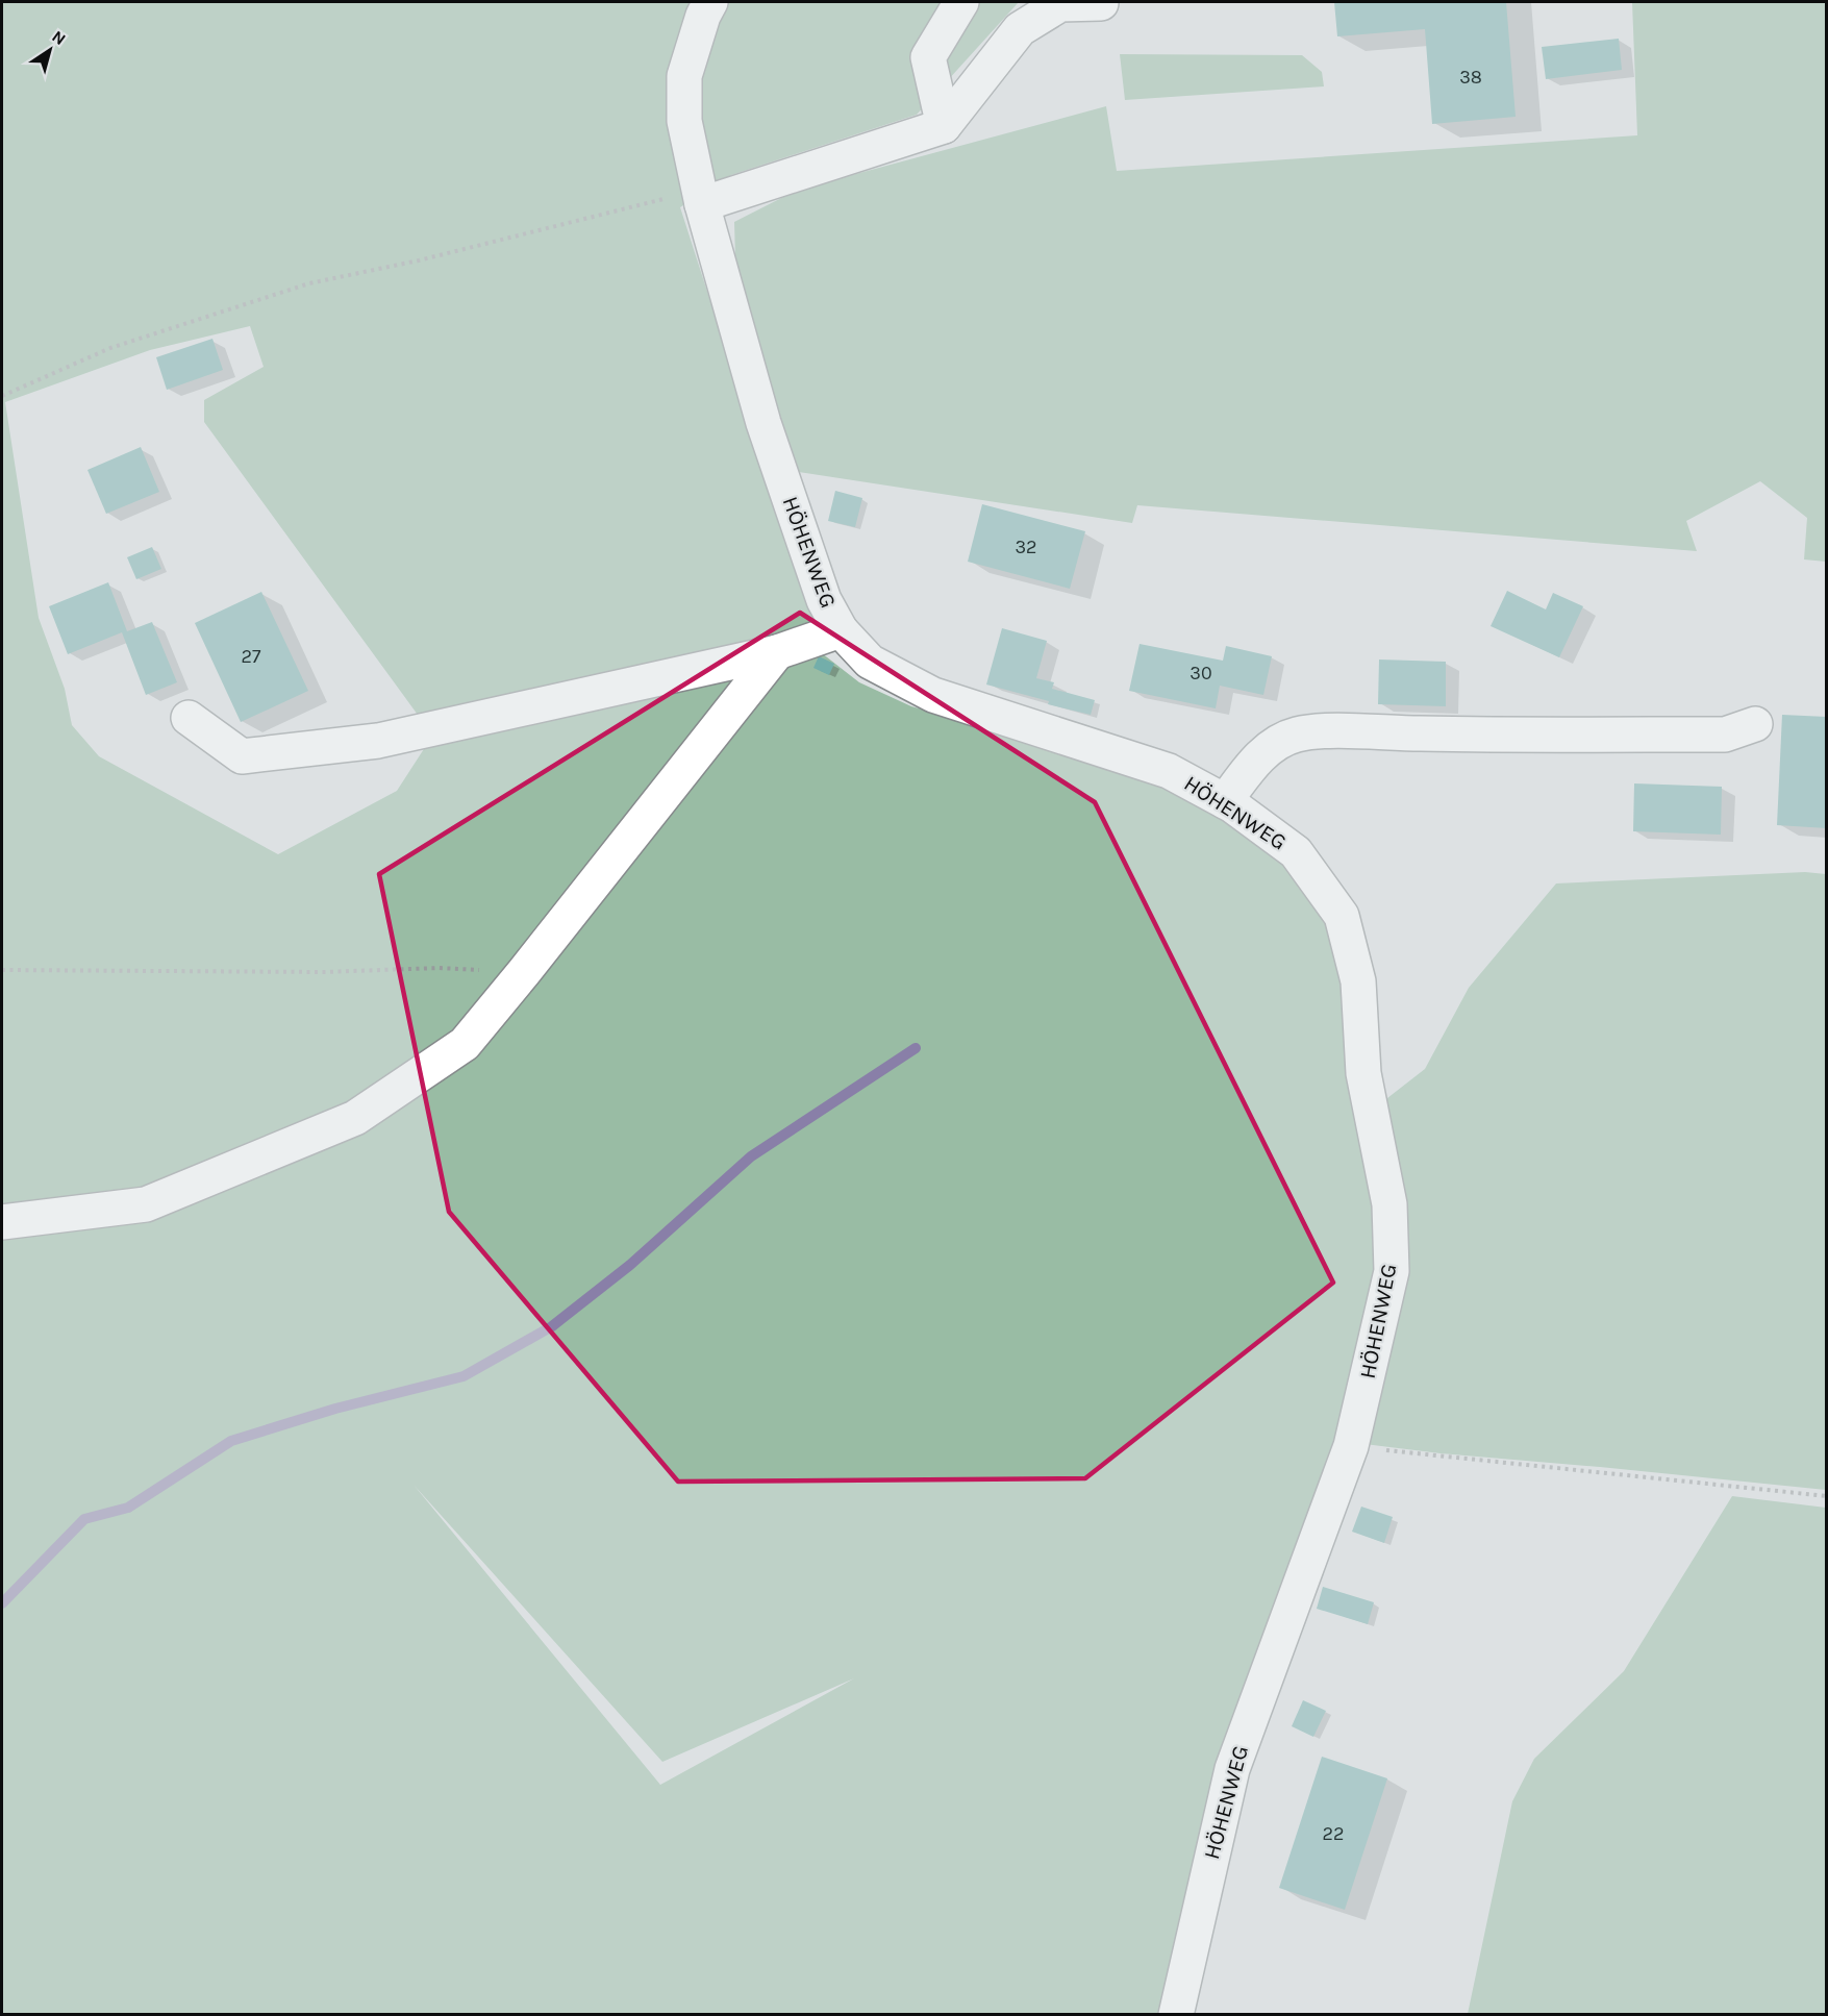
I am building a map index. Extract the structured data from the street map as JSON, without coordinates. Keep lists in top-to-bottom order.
{
  "streets": {
    "street": ["HÖHENWEG"]
  },
  "house_numbers": [
    "38",
    "32",
    "27",
    "30",
    "22"
  ],
  "north": "top right"
}
